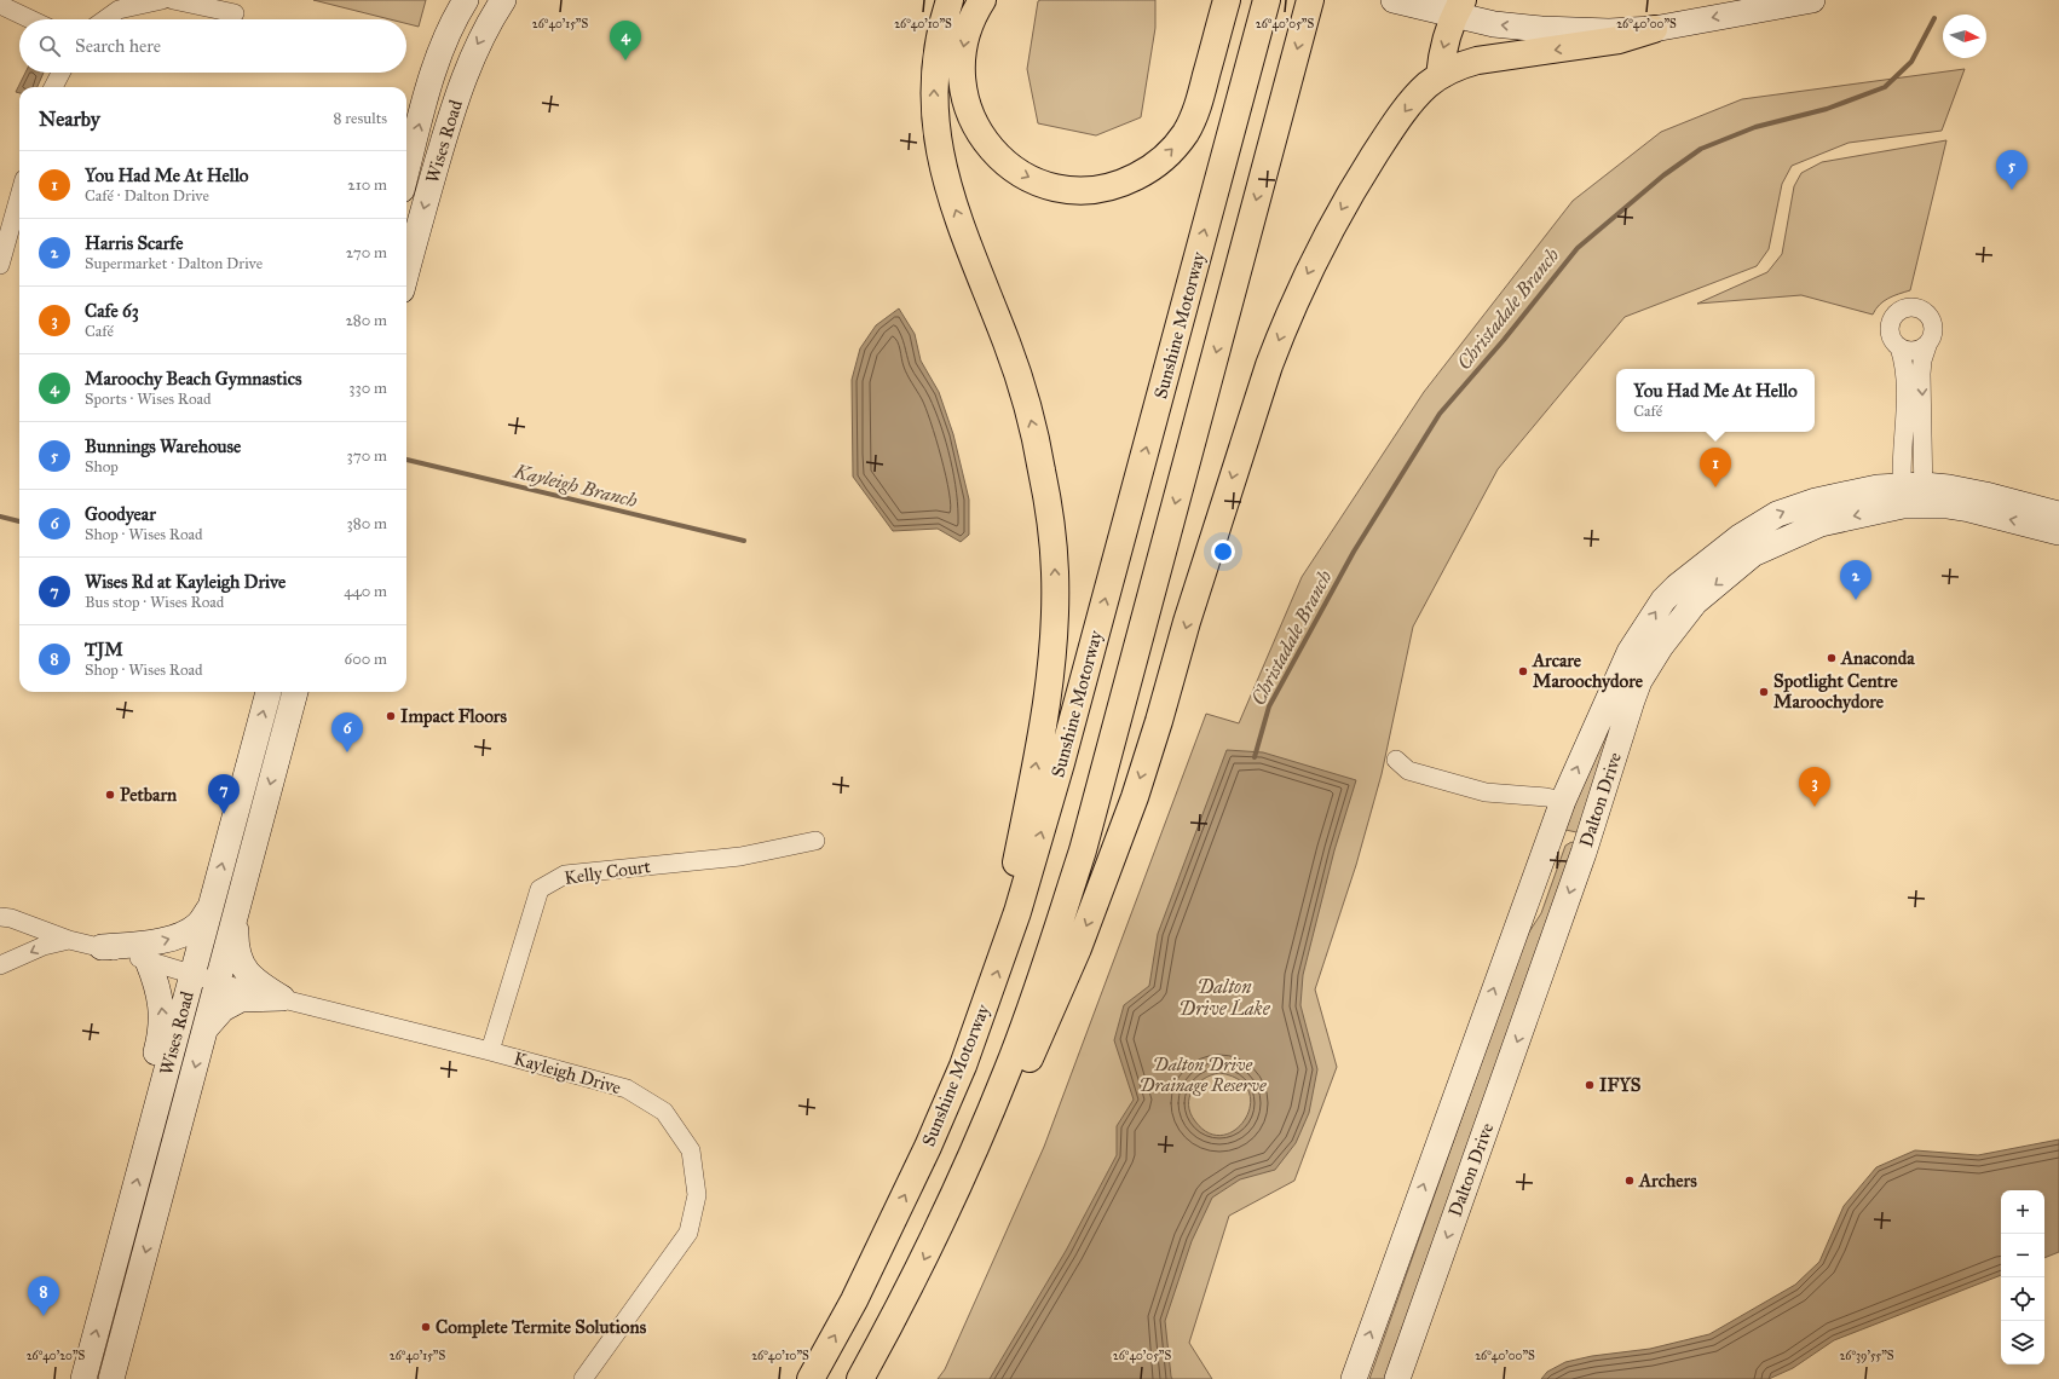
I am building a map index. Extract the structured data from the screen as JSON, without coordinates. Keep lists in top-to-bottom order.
{
  "streets": {
    "highway": ["Sunshine Motorway"],
    "main road": ["Wises Road", "Dalton Drive"],
    "street": ["Kelly Court", "Kayleigh Drive"]
  },
  "crossings": [
    ["Wises Road", "Kayleigh Drive"],
    ["Kelly Court", "Kayleigh Drive"]
  ],
  "water": ["Christadale Branch", "Kayleigh Branch", "Dalton Drive Lake"],
  "parks": ["Dalton Drive Drainage Reserve"],
  "places": [
    "Anaconda",
    "Arcare Maroochydore",
    "Spotlight Centre Maroochydore",
    "Impact Floors",
    "Petbarn",
    "IFYS",
    "Archers",
    "Complete Termite Solutions"
  ],
  "north": "right",
  "page": {
    "search": "Search here",
    "pins": [
      "4",
      "5",
      "1",
      "2",
      "6",
      "3",
      "7",
      "8"
    ],
    "heading": ["Nearby", "8 results"],
    "list": [
      {
        "mark": "1",
        "name": "You Had Me At Hello",
        "note": "Café · Dalton Drive",
        "value": "210 m"
      },
      {
        "mark": "2",
        "name": "Harris Scarfe",
        "note": "Supermarket · Dalton Drive",
        "value": "270 m"
      },
      {
        "mark": "3",
        "name": "Cafe 63",
        "note": "Café",
        "value": "280 m"
      },
      {
        "mark": "4",
        "name": "Maroochy Beach Gymnastics",
        "note": "Sports · Wises Road",
        "value": "330 m"
      },
      {
        "mark": "5",
        "name": "Bunnings Warehouse",
        "note": "Shop",
        "value": "370 m"
      },
      {
        "mark": "6",
        "name": "Goodyear",
        "note": "Shop · Wises Road",
        "value": "380 m"
      },
      {
        "mark": "7",
        "name": "Wises Rd at Kayleigh Drive",
        "note": "Bus stop · Wises Road",
        "value": "440 m"
      },
      {
        "mark": "8",
        "name": "TJM",
        "note": "Shop · Wises Road",
        "value": "600 m"
      }
    ],
    "popup": ["You Had Me At Hello", "Café"],
    "map_buttons": ["+", "−"]
  },
  "coordinates": [
    "26°40'15\"S",
    "26°40'10\"S",
    "26°40'05\"S",
    "26°40'00\"S",
    "26°40'20\"S",
    "26°39'55\"S"
  ]
}
